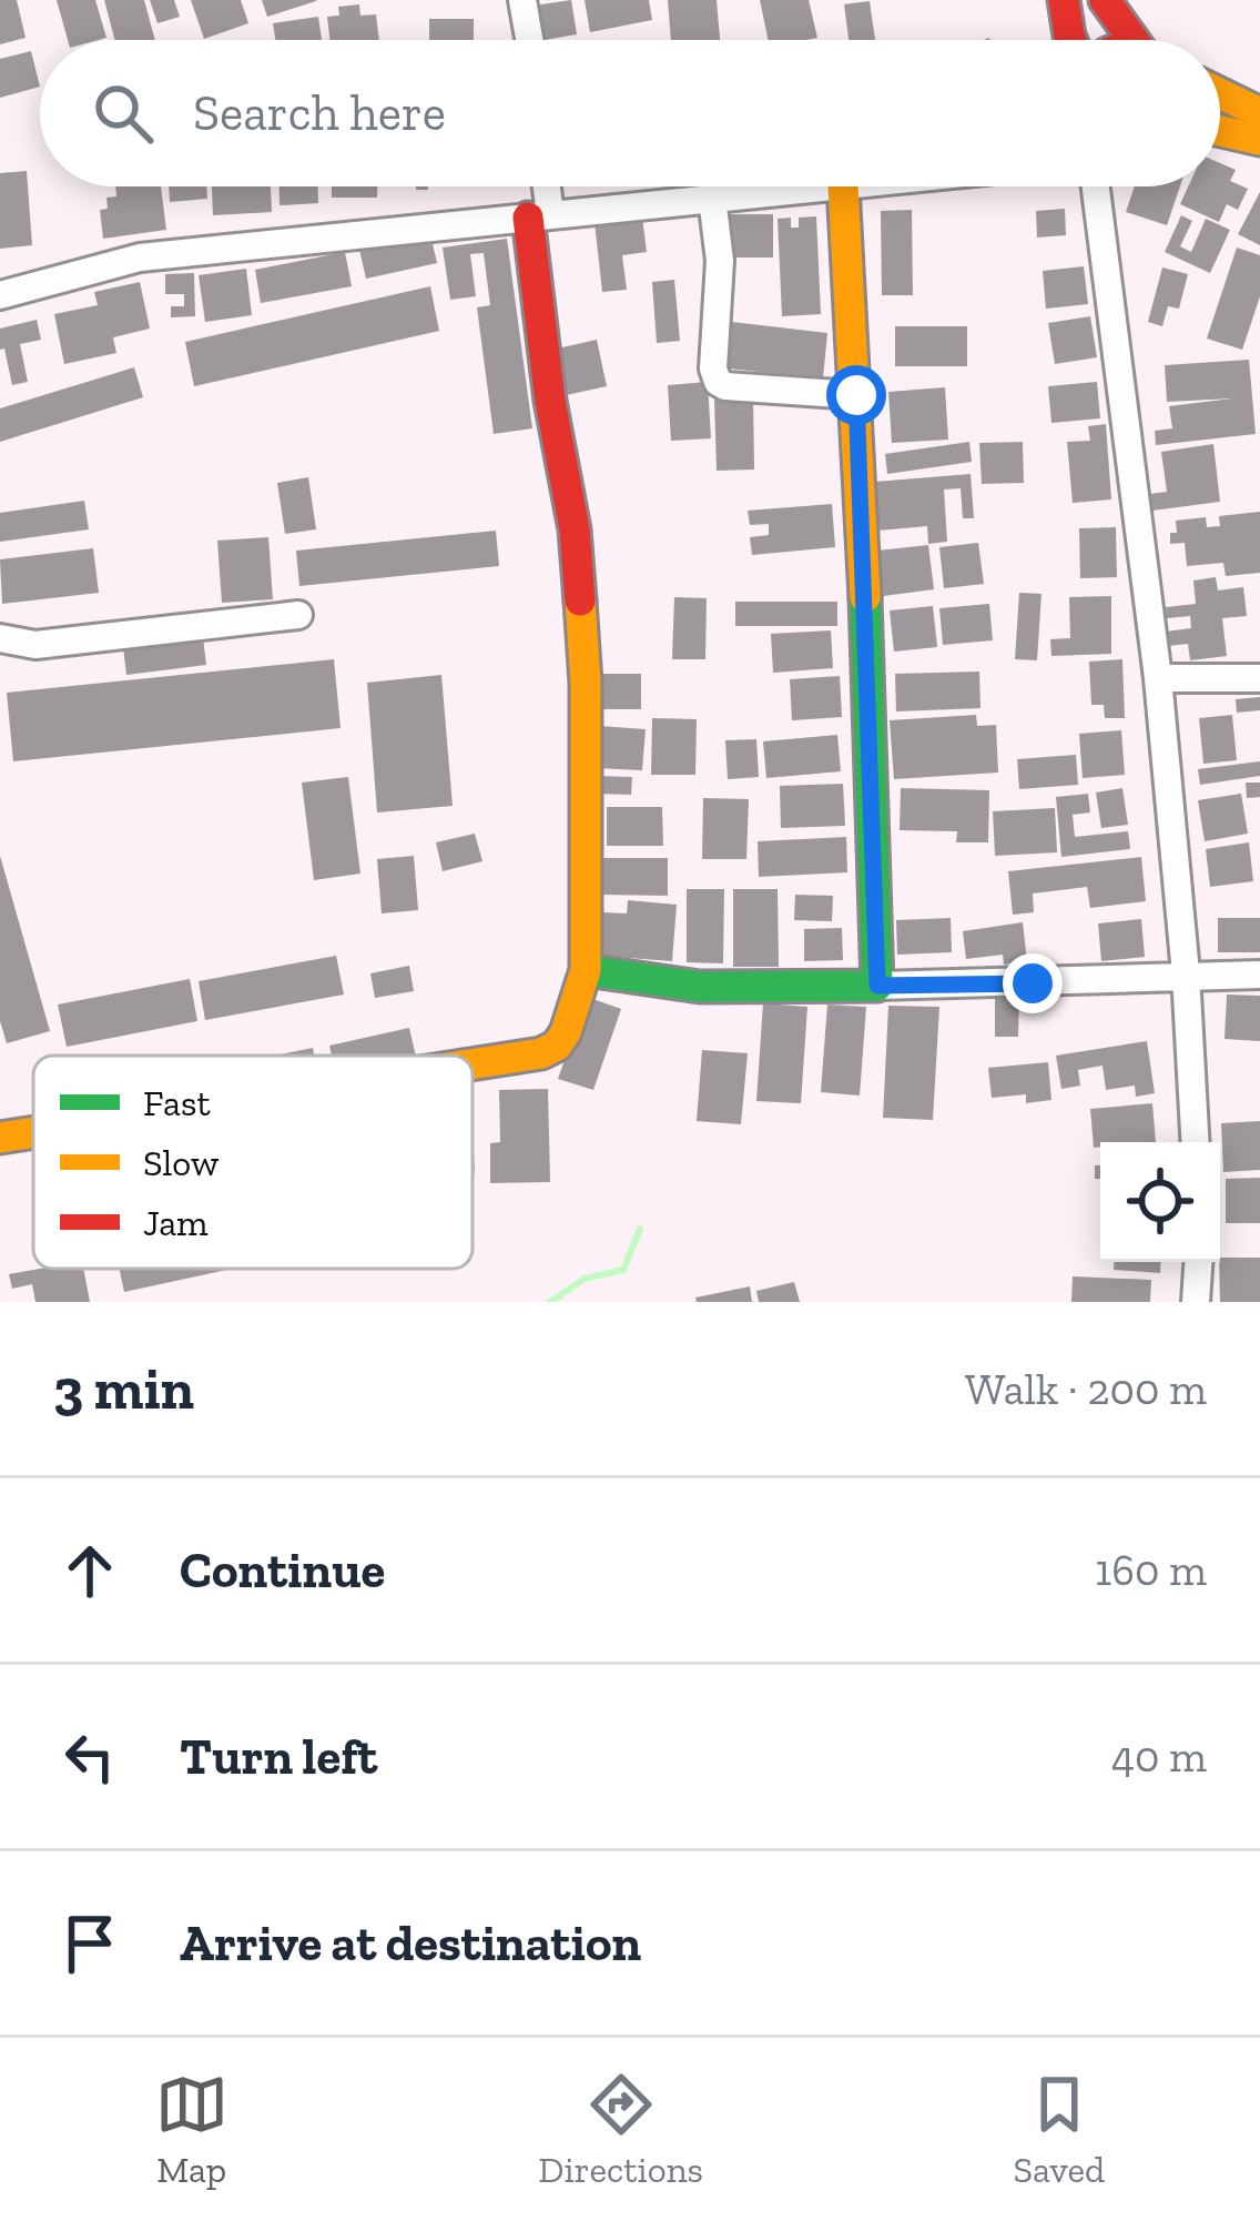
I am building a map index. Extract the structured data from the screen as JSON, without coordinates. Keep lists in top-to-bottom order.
{
  "legend": ["Fast", "Slow", "Jam"],
  "page": {
    "search": "Search here",
    "heading": ["3 min", "Walk · 200 m"],
    "list": [
      ["Continue", "160 m"],
      ["Turn left", "40 m"],
      "Arrive at destination"
    ],
    "nav": ["Map", "Directions", "Saved"]
  }
}
